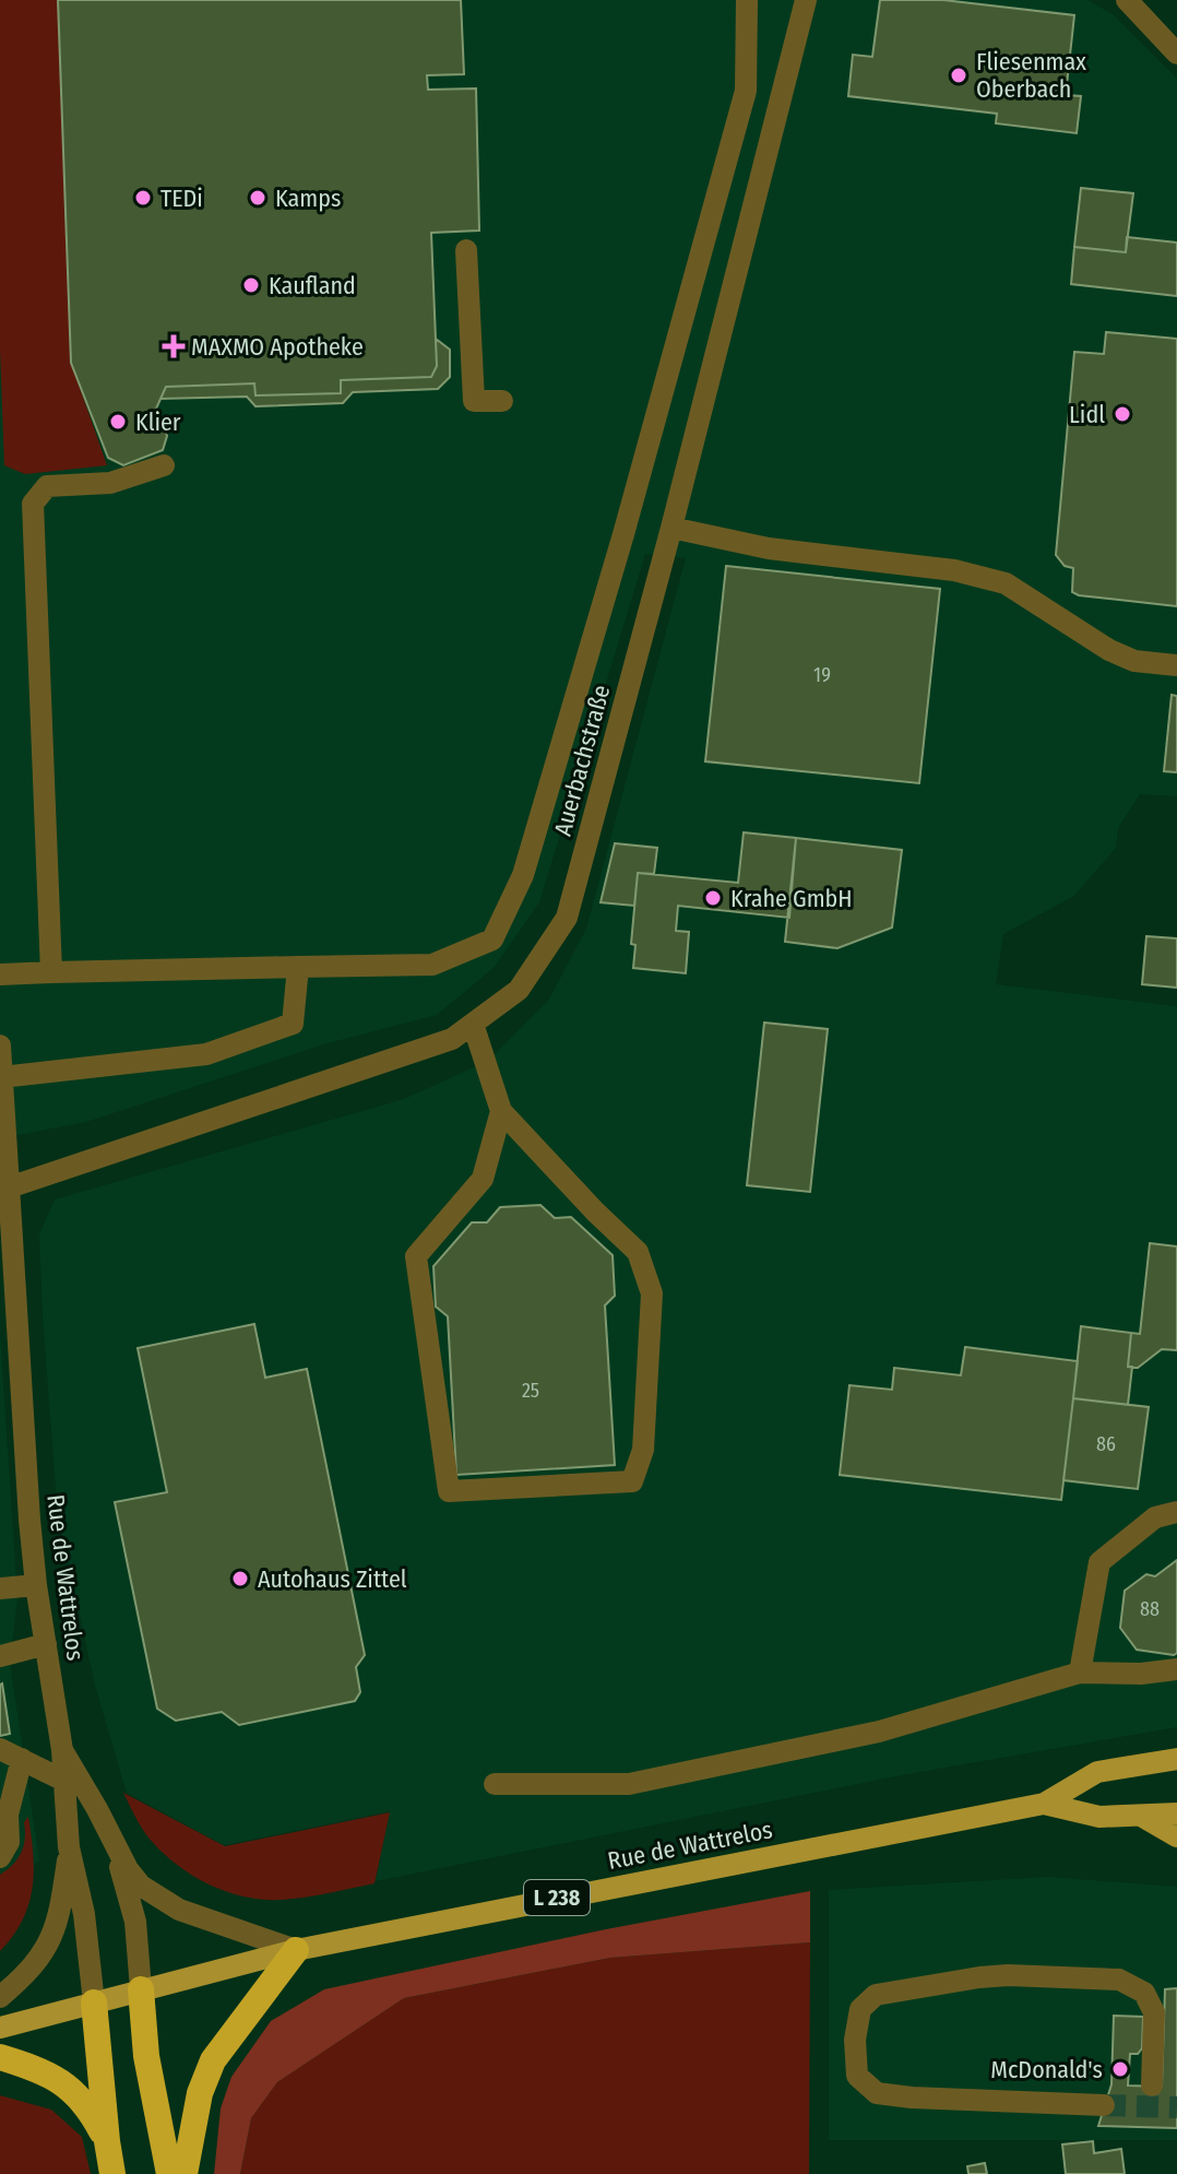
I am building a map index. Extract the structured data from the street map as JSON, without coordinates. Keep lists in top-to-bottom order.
{
  "streets": {
    "main road": ["Rue de Wattrelos", "L 238"],
    "street": ["Auerbachstraße"]
  },
  "crossings": [
    ["Auerbachstraße", "Rue de Wattrelos"]
  ],
  "places": {
    "other": [
      "Fliesenmax Oberbach",
      "TEDi",
      "Kamps",
      "Kaufland",
      "Lidl",
      "Klier",
      "Krahe GmbH",
      "Autohaus Zittel",
      "McDonald's"
    ],
    "health": ["MAXMO Apotheke"]
  },
  "house_numbers": [
    "19",
    "25",
    "86",
    "88"
  ]
}
